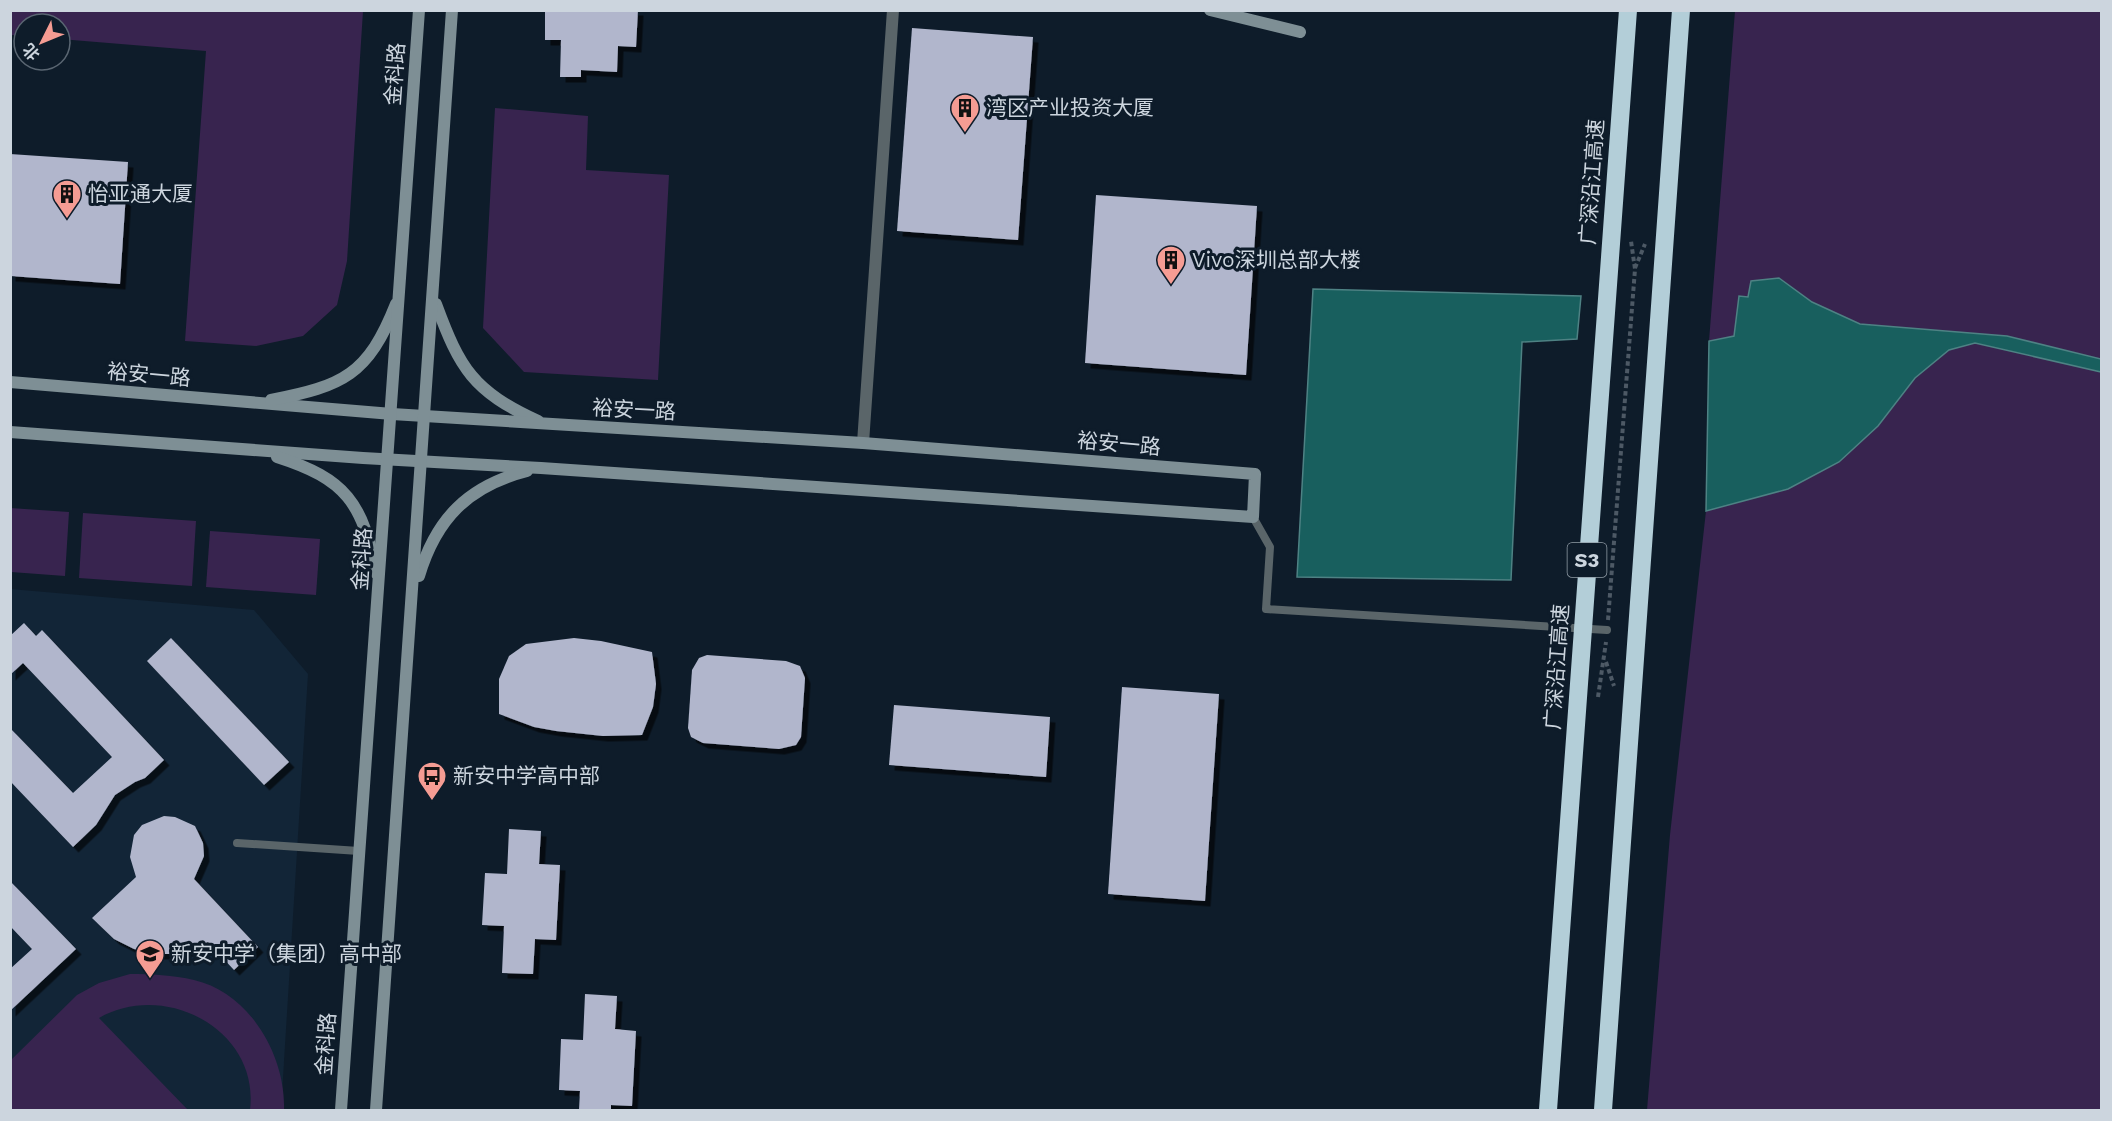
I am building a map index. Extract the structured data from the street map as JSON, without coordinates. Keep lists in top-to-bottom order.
{
  "streets": {
    "highway": ["广深沿江高速", "S3"],
    "main road": ["金科路", "裕安一路"]
  },
  "crossings": [
    ["金科路", "裕安一路"]
  ],
  "places": {
    "building": ["湾区产业投资大厦", "怡亚通大厦", "Vivo深圳总部大楼"],
    "bus stop": ["新安中学高中部"],
    "school or university": ["新安中学（集团）高中部"]
  },
  "north": "bottom left"
}
